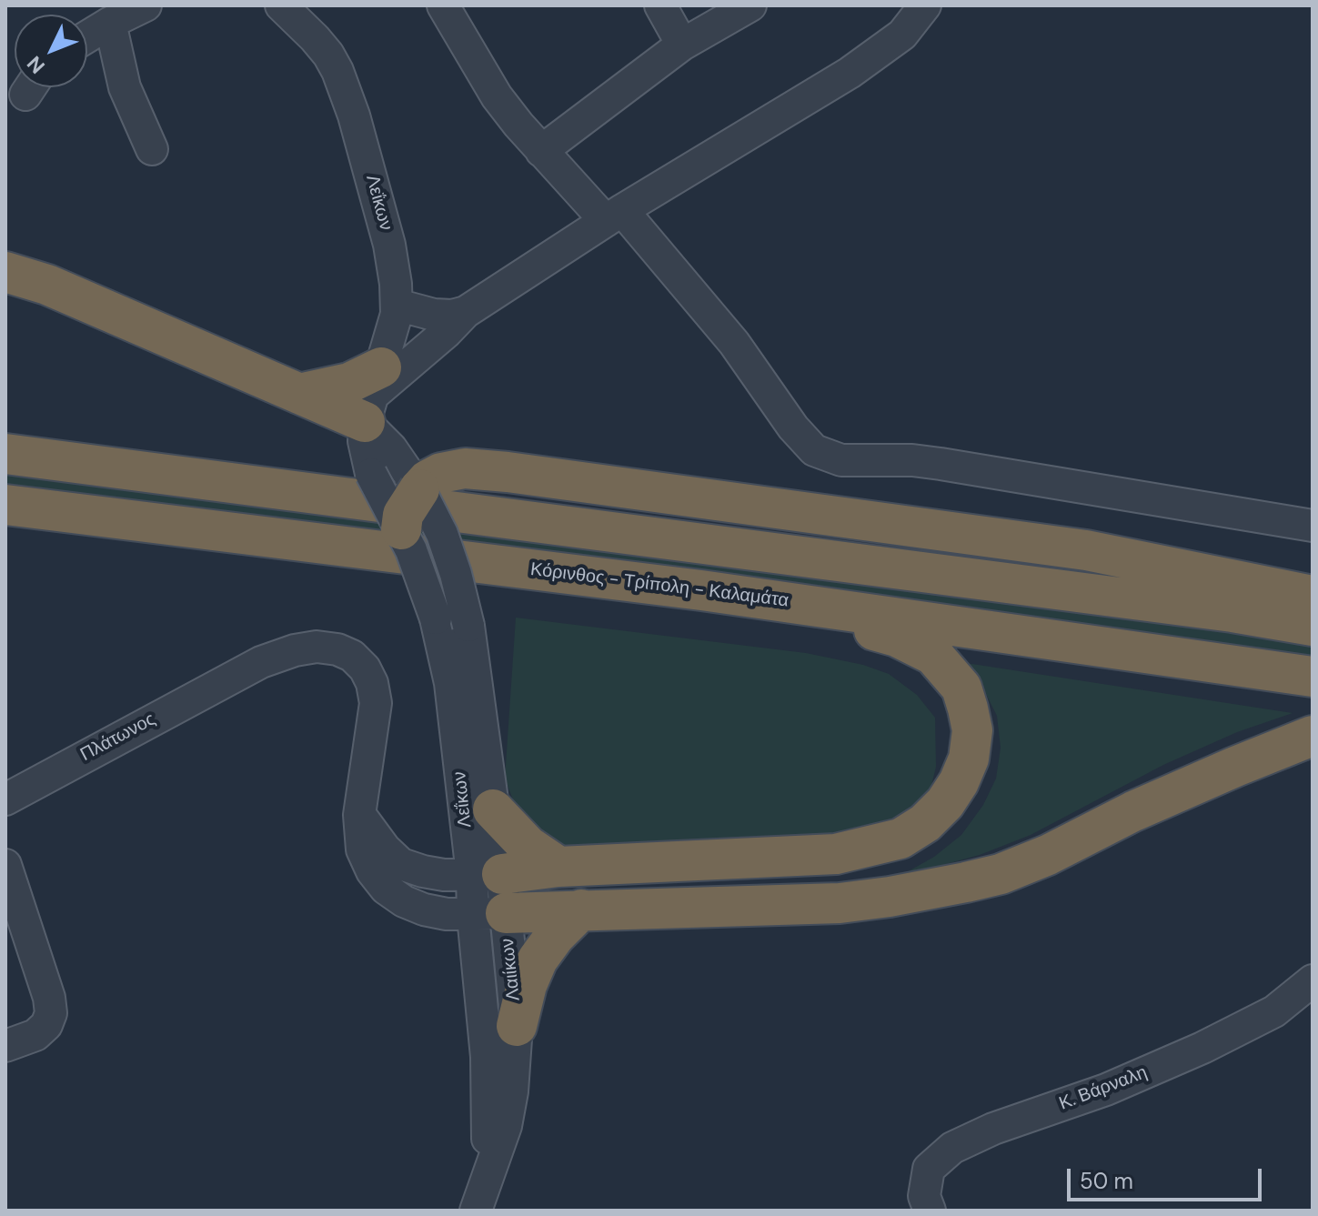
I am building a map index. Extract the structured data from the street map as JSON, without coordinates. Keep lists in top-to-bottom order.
{
  "streets": {
    "highway": ["Κόρινθος - Τρίπολη - Καλαμάτα"],
    "street": [
      "Λεΐκων",
      "Πλάτωνος",
      "Λαιίκων",
      "Κ. Βάρναλη"
    ]
  },
  "crossings": [
    ["Λεΐκων", "Πλάτωνος"],
    ["Λεΐκων", "Λαιίκων"],
    ["Πλάτωνος", "Λαιίκων"]
  ],
  "scale_bar": "50 m",
  "north": "bottom left"
}
